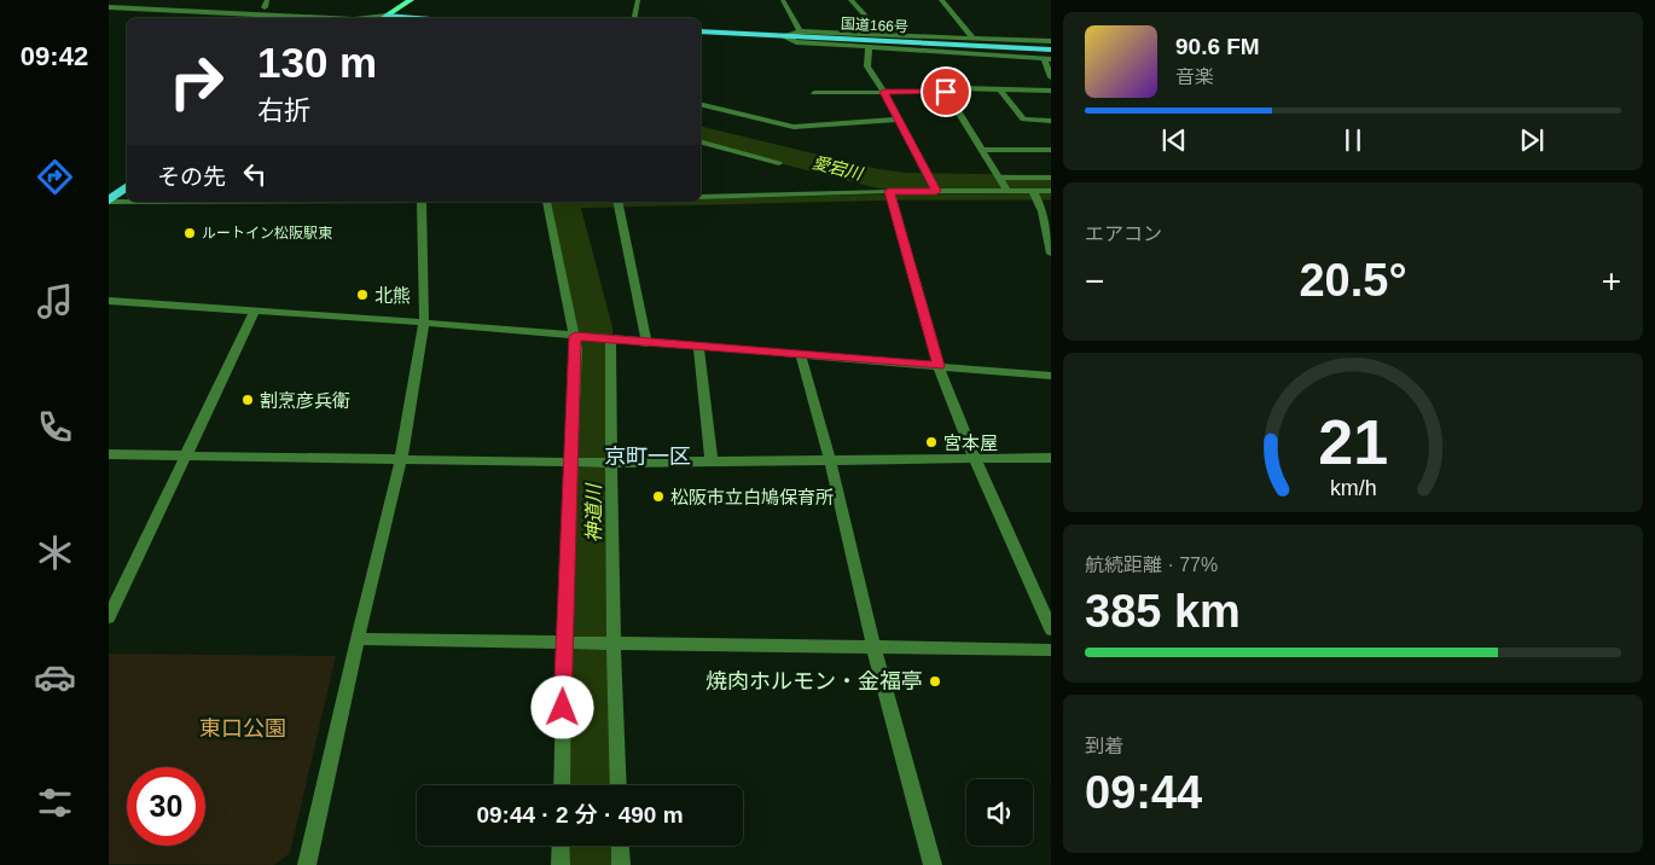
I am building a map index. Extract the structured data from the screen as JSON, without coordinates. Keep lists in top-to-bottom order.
{
  "streets": {
    "highway": ["国道166号"]
  },
  "districts": ["京町一区"],
  "water": ["愛宕川", "神道川"],
  "parks": ["東口公園"],
  "places": [
    "ルートイン松阪駅東",
    "北熊",
    "割烹彦兵衛",
    "宮本屋",
    "松阪市立白鳩保育所",
    "焼肉ホルモン・金福亭"
  ],
  "page": {
    "tabs": "09:42",
    "turn": ["130 m", "右折"],
    "song": ["90.6 FM", "音楽"],
    "then": "その先",
    "tile": [
      "エアコン",
      ["航続距離 · 77%", "385 km"],
      ["到着", "09:44"]
    ],
    "heat": ["−", "20.5°", "+"],
    "limit": "30",
    "trip": "09:44 · 2 分 · 490 m",
    "gauge": ["21", "km/h"]
  }
}
